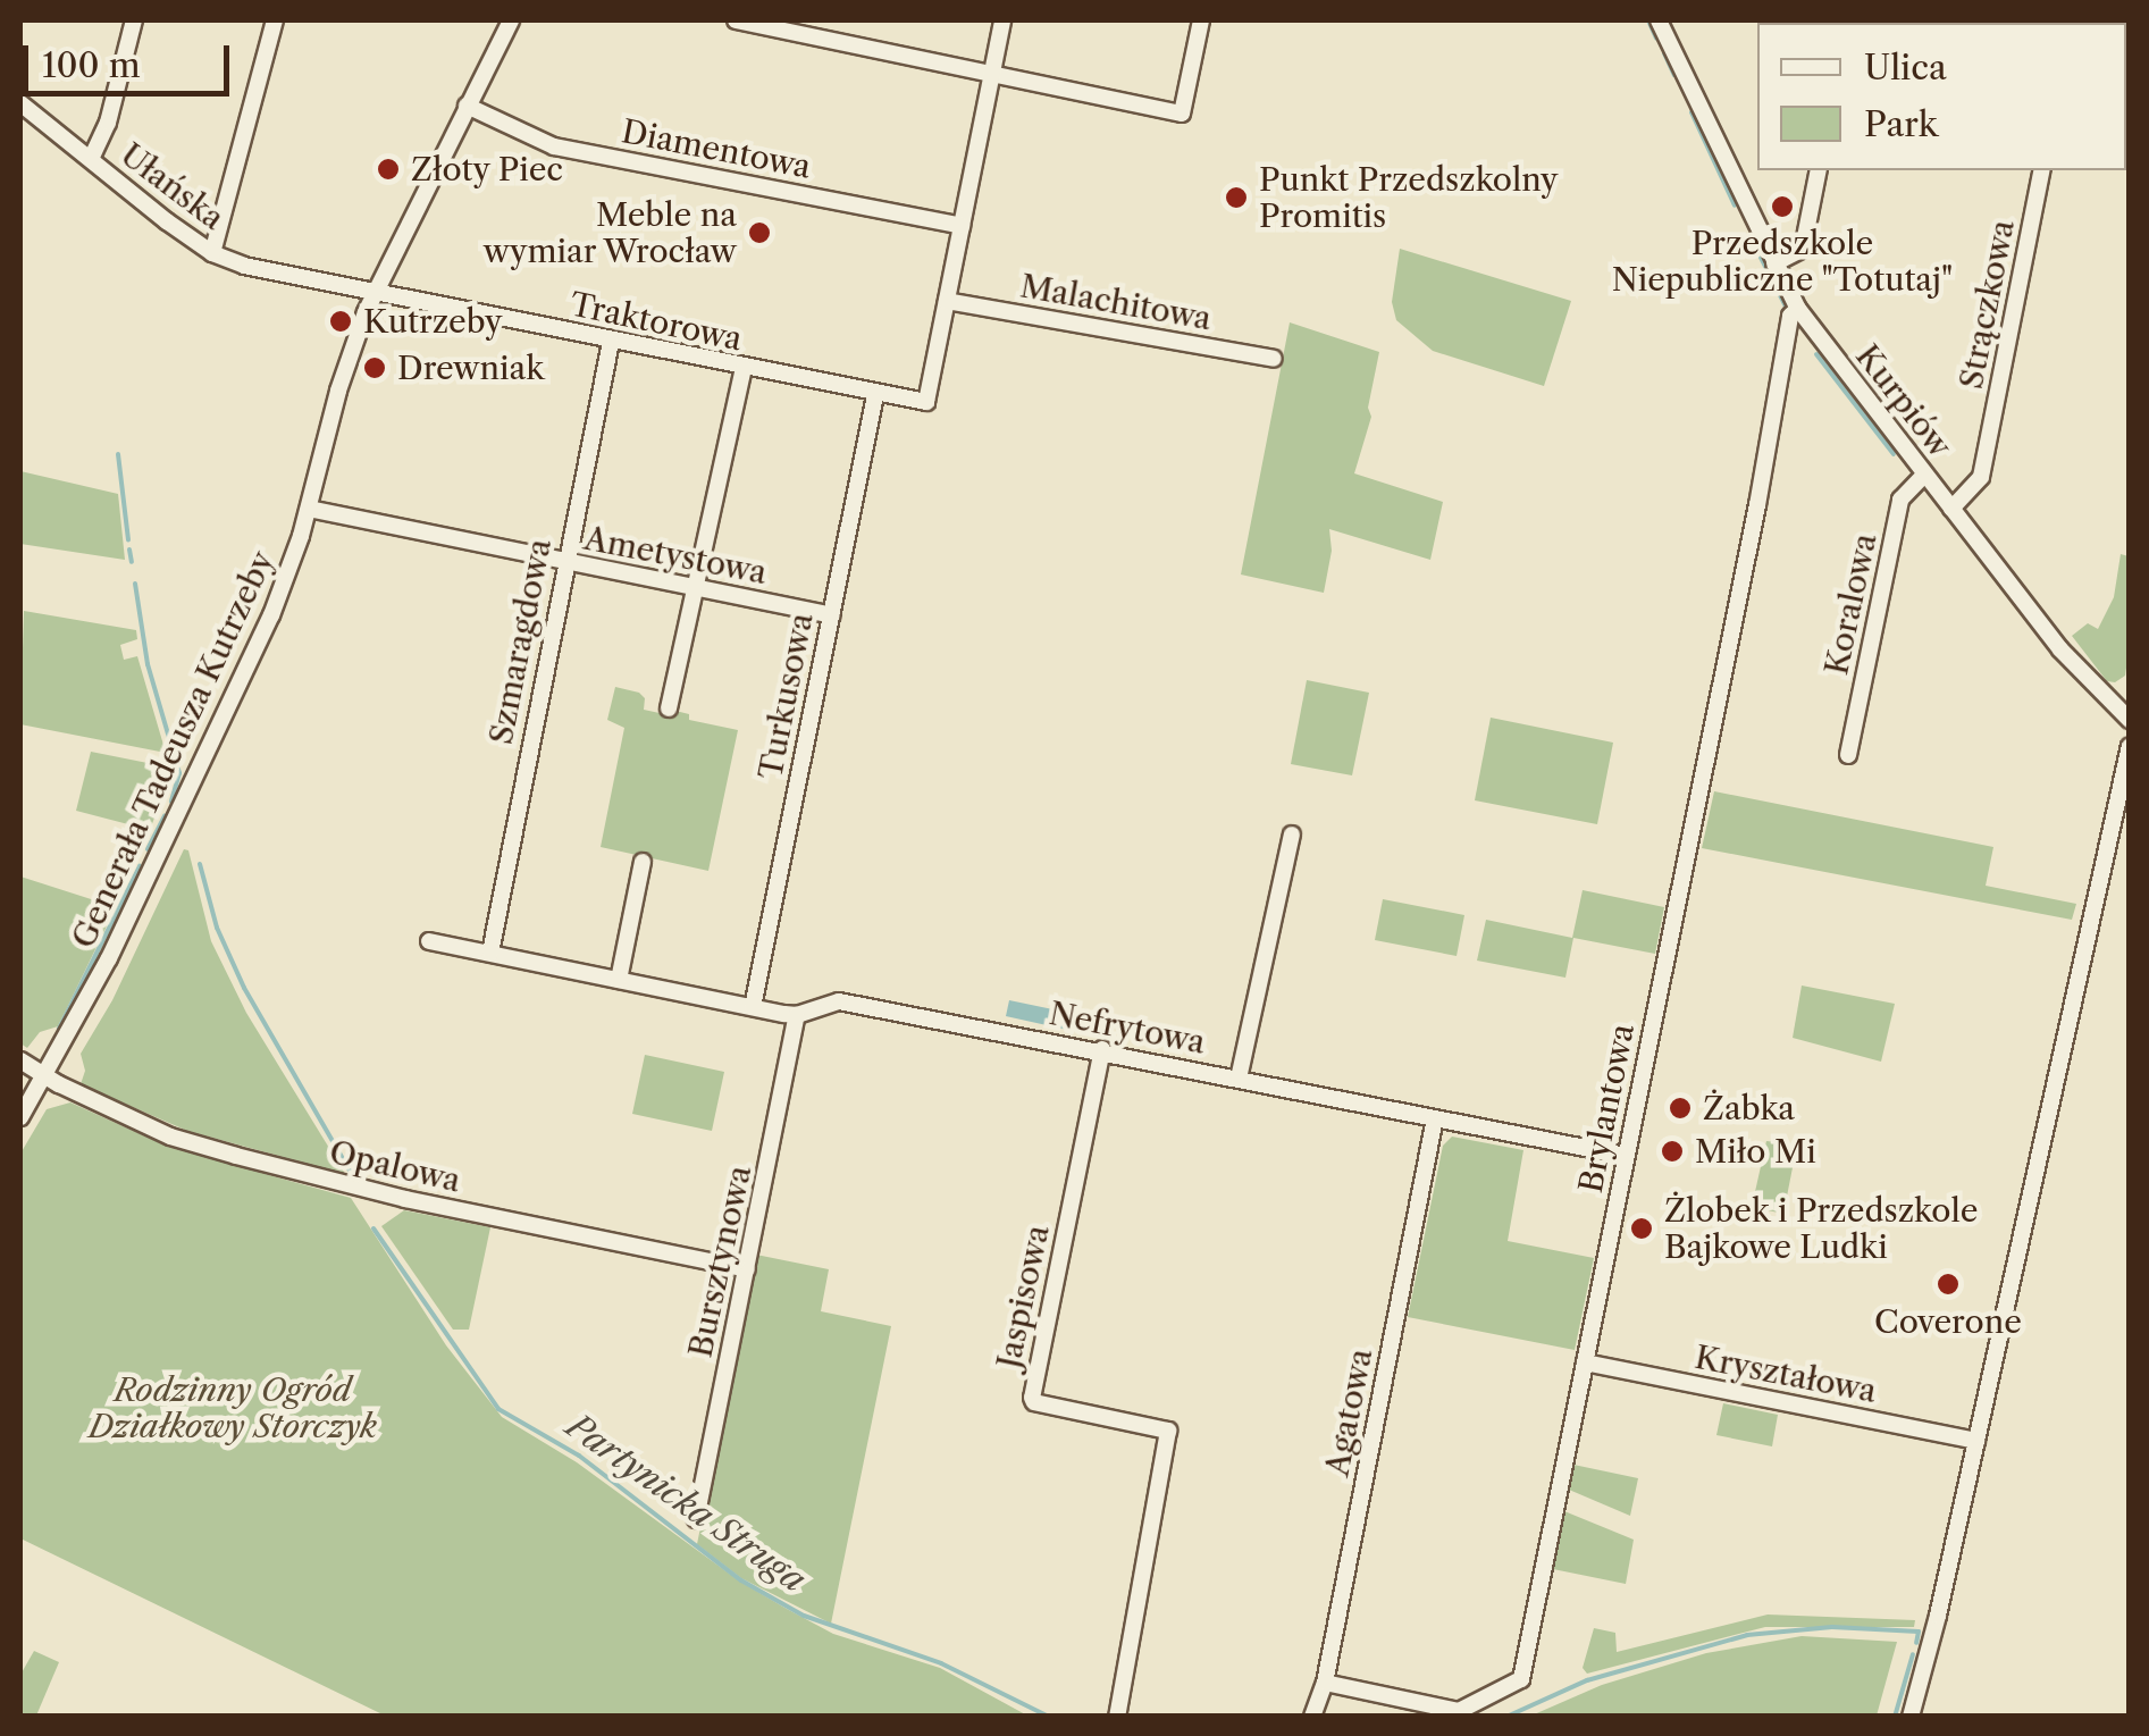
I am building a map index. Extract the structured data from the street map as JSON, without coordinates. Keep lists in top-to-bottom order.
{
  "streets": {
    "street": [
      "Diamentowa",
      "Ułańska",
      "Malachitowa",
      "Strączkowa",
      "Traktorowa",
      "Kurpiów",
      "Ametystowa",
      "Koralowa",
      "Szmaragdowa",
      "Turkusowa",
      "Generała Tadeusza Kutrzeby",
      "Nefrytowa",
      "Brylantowa",
      "Opalowa",
      "Bursztynowa",
      "Jaspisowa",
      "Kryształowa",
      "Agatowa"
    ]
  },
  "crossings": [
    ["Diamentowa", "Generała Tadeusza Kutrzeby"],
    ["Ułańska", "Traktorowa"],
    ["Ułańska", "Generała Tadeusza Kutrzeby"],
    ["Malachitowa", "Traktorowa"],
    ["Strączkowa", "Kurpiów"],
    ["Traktorowa", "Szmaragdowa"],
    ["Traktorowa", "Turkusowa"],
    ["Traktorowa", "Generała Tadeusza Kutrzeby"],
    ["Kurpiów", "Koralowa"],
    ["Kurpiów", "Brylantowa"],
    ["Ametystowa", "Szmaragdowa"],
    ["Ametystowa", "Turkusowa"],
    ["Ametystowa", "Generała Tadeusza Kutrzeby"],
    ["Szmaragdowa", "Nefrytowa"],
    ["Turkusowa", "Nefrytowa"],
    ["Generała Tadeusza Kutrzeby", "Opalowa"],
    ["Nefrytowa", "Brylantowa"],
    ["Nefrytowa", "Bursztynowa"],
    ["Nefrytowa", "Jaspisowa"],
    ["Nefrytowa", "Agatowa"],
    ["Brylantowa", "Kryształowa"],
    ["Brylantowa", "Agatowa"],
    ["Opalowa", "Bursztynowa"]
  ],
  "water": ["Partynicka Struga"],
  "parks": ["Rodzinny Ogród Działkowy Storczyk"],
  "places": [
    "Złoty Piec",
    "Punkt Przedszkolny Promitis",
    "Przedszkole Niepubliczne \"Totutaj\"",
    "Meble na wymiar Wrocław",
    "Kutrzeby",
    "Drewniak",
    "Żabka",
    "Miło Mi",
    "Żlobek i Przedszkole Bajkowe Ludki",
    "Coverone"
  ],
  "legend": ["Ulica", "Park"],
  "scale_bar": "100 m"
}
